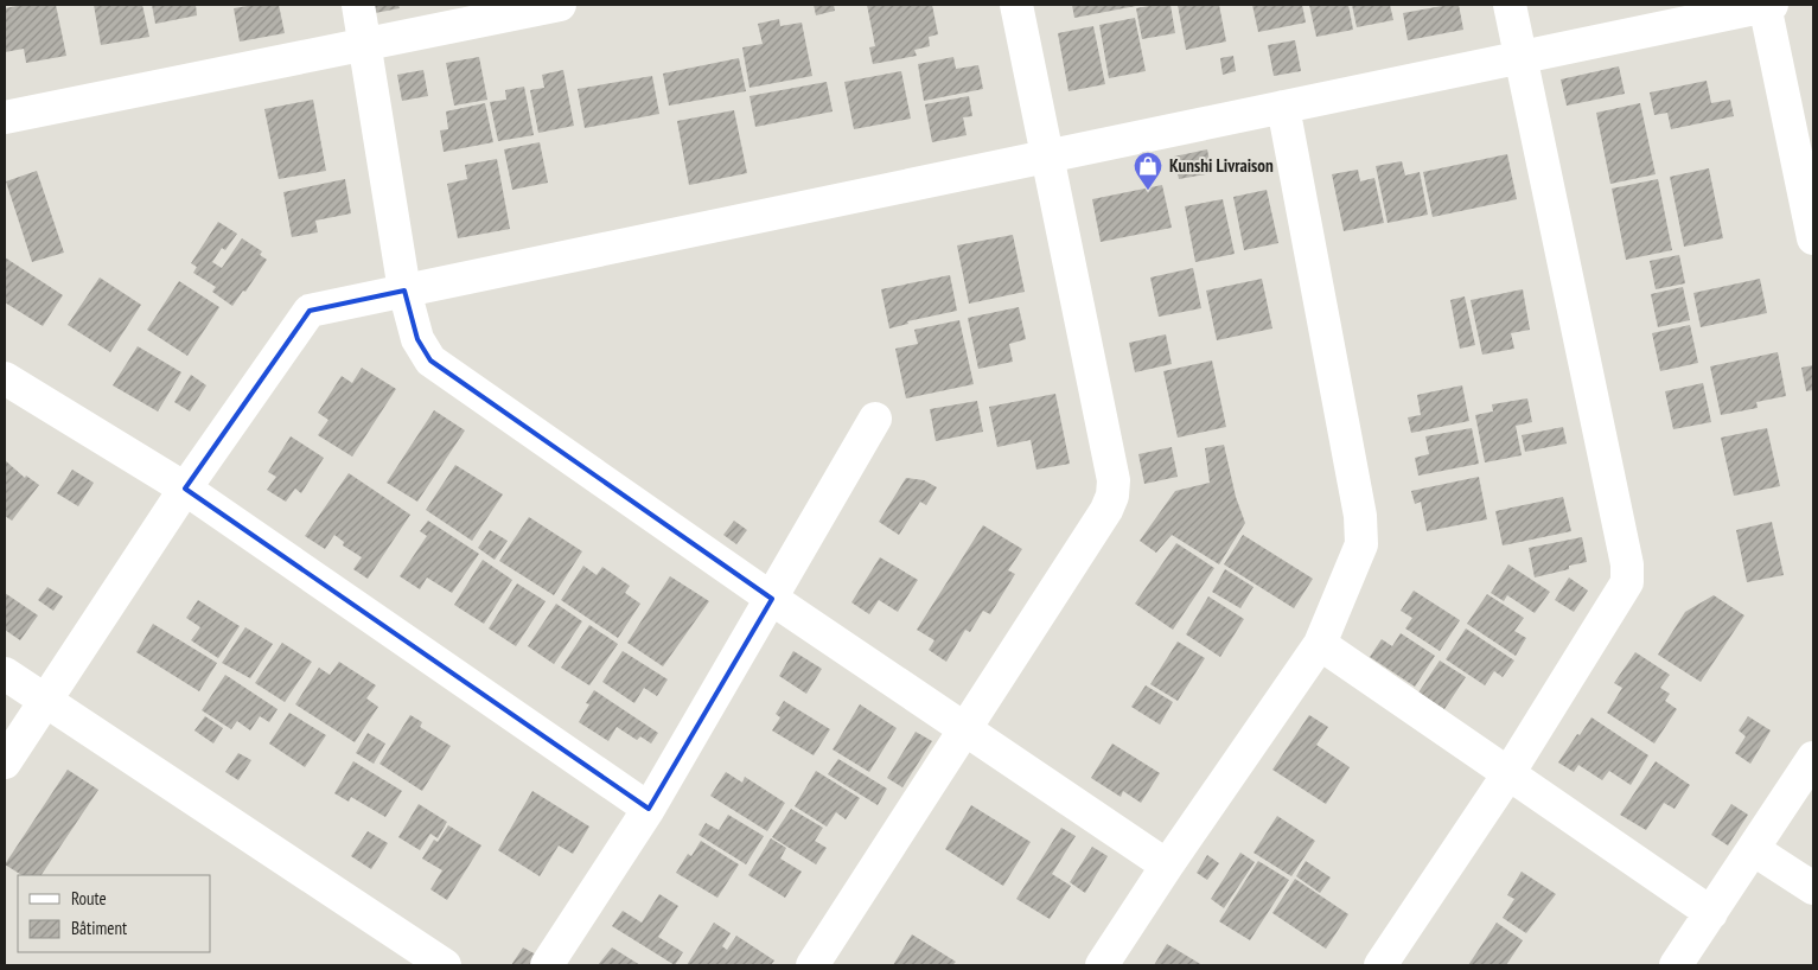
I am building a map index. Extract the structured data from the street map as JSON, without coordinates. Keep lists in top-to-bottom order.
{
  "places": {
    "shop": ["Kunshi Livraison"]
  },
  "legend": ["Route", "Bâtiment"]
}
